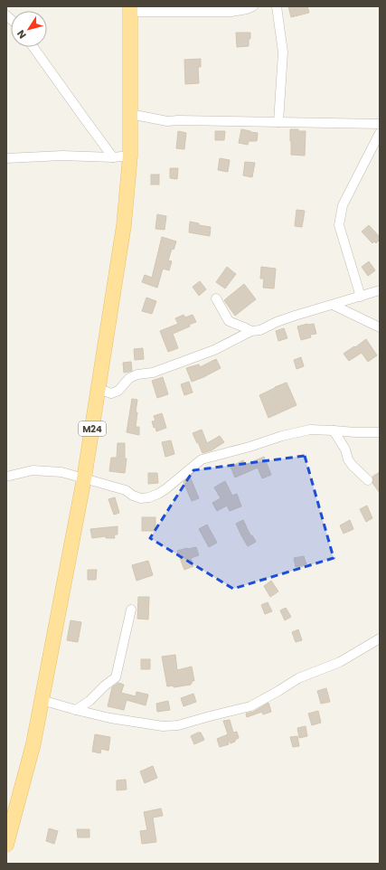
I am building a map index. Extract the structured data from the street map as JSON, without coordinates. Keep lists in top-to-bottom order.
{
  "streets": {
    "main road": ["M24"]
  },
  "north": "bottom left"
}
